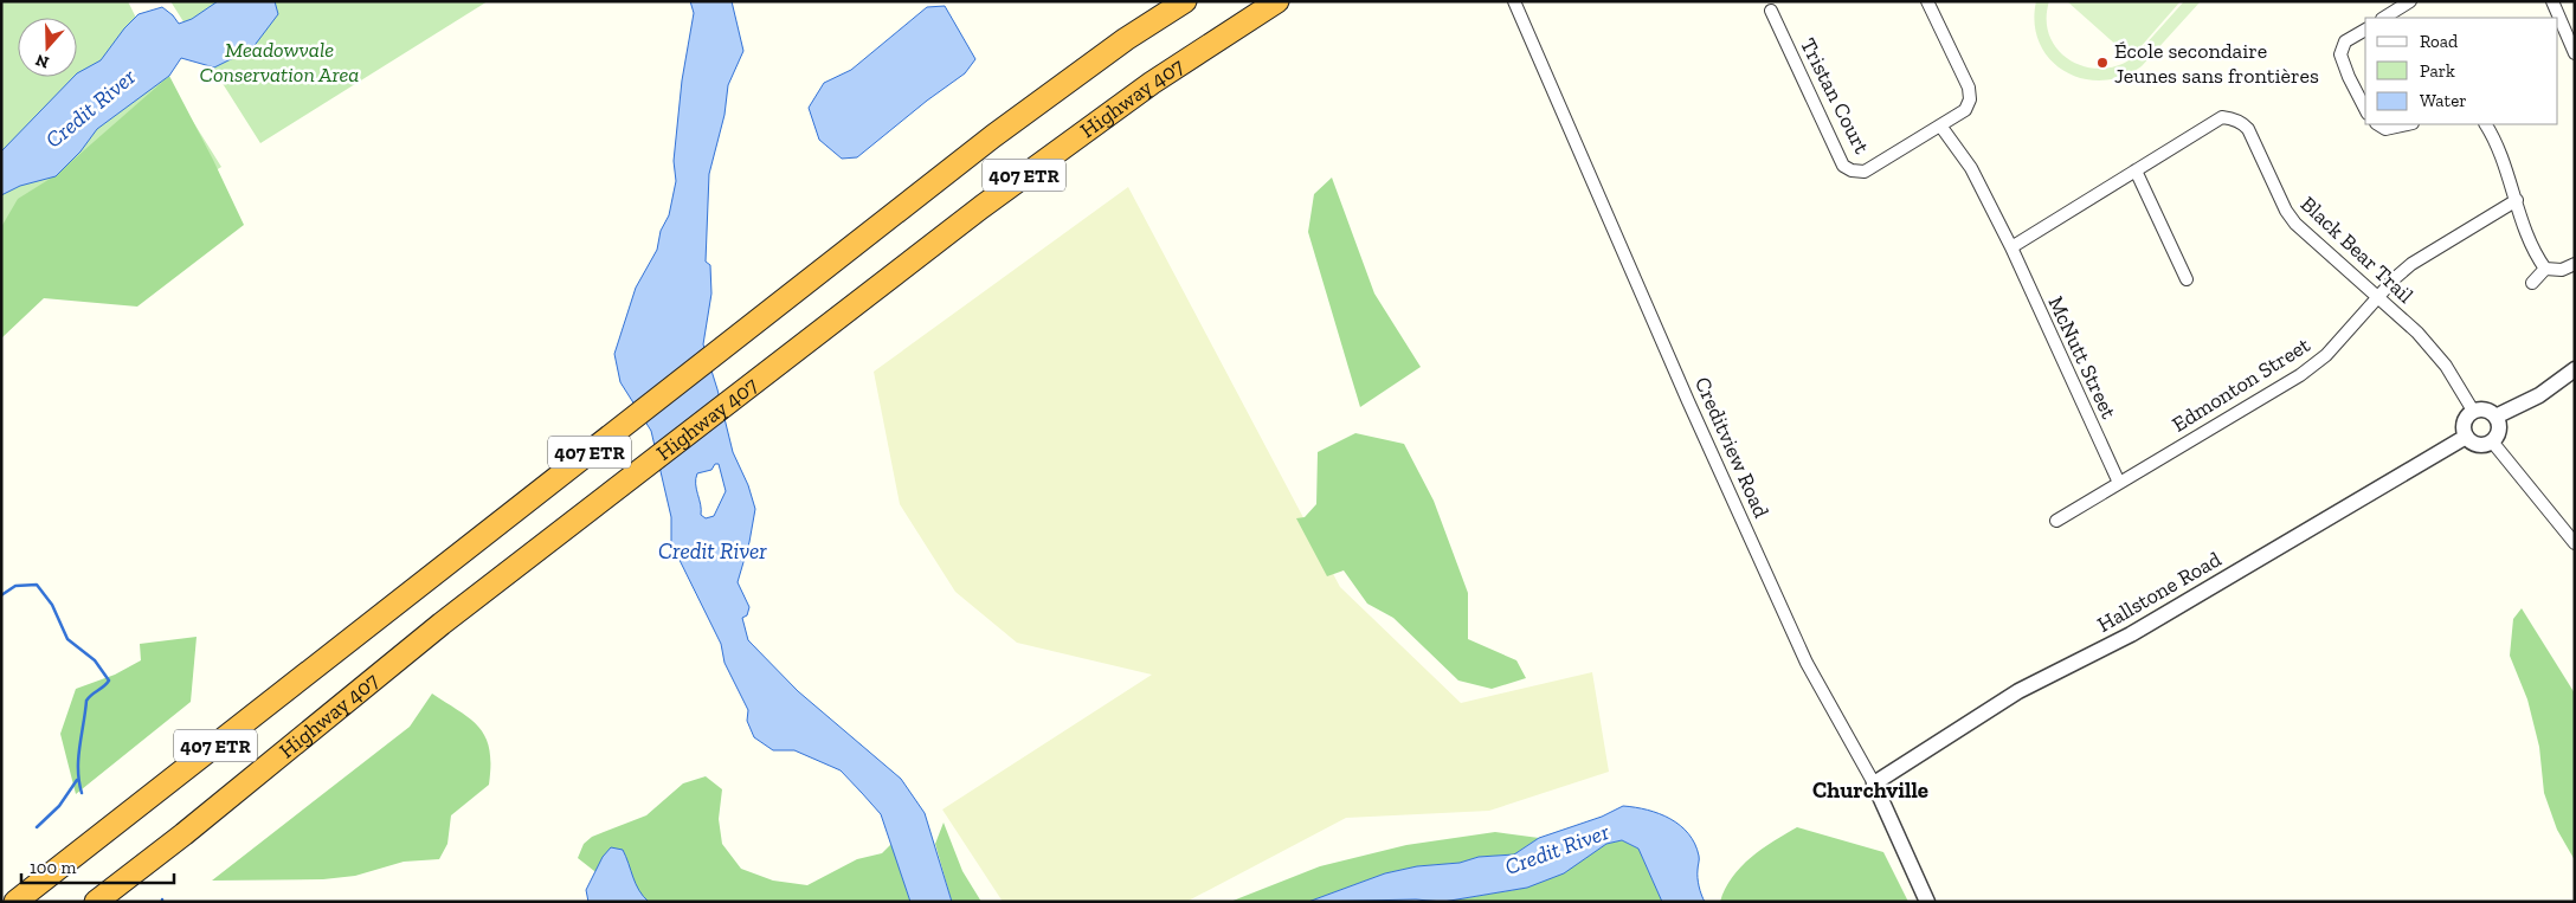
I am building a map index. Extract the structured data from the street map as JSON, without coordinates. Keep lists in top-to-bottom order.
{
  "streets": {
    "highway": ["Highway 407", "407 ETR"],
    "street": [
      "Tristan Court",
      "Black Bear Trail",
      "McNutt Street",
      "Edmonton Street",
      "Creditview Road",
      "Hallstone Road"
    ]
  },
  "crossings": [
    ["Tristan Court", "McNutt Street"],
    ["Black Bear Trail", "McNutt Street"],
    ["Black Bear Trail", "Edmonton Street"],
    ["Black Bear Trail", "Hallstone Road"],
    ["McNutt Street", "Edmonton Street"],
    ["Creditview Road", "Hallstone Road"]
  ],
  "districts": ["Churchville"],
  "water": ["Credit River"],
  "parks": ["Meadowvale Conservation Area"],
  "places": ["École secondaire Jeunes sans frontières"],
  "legend": ["Road", "Park", "Water"],
  "scale_bar": "100 m",
  "north": "bottom"
}
